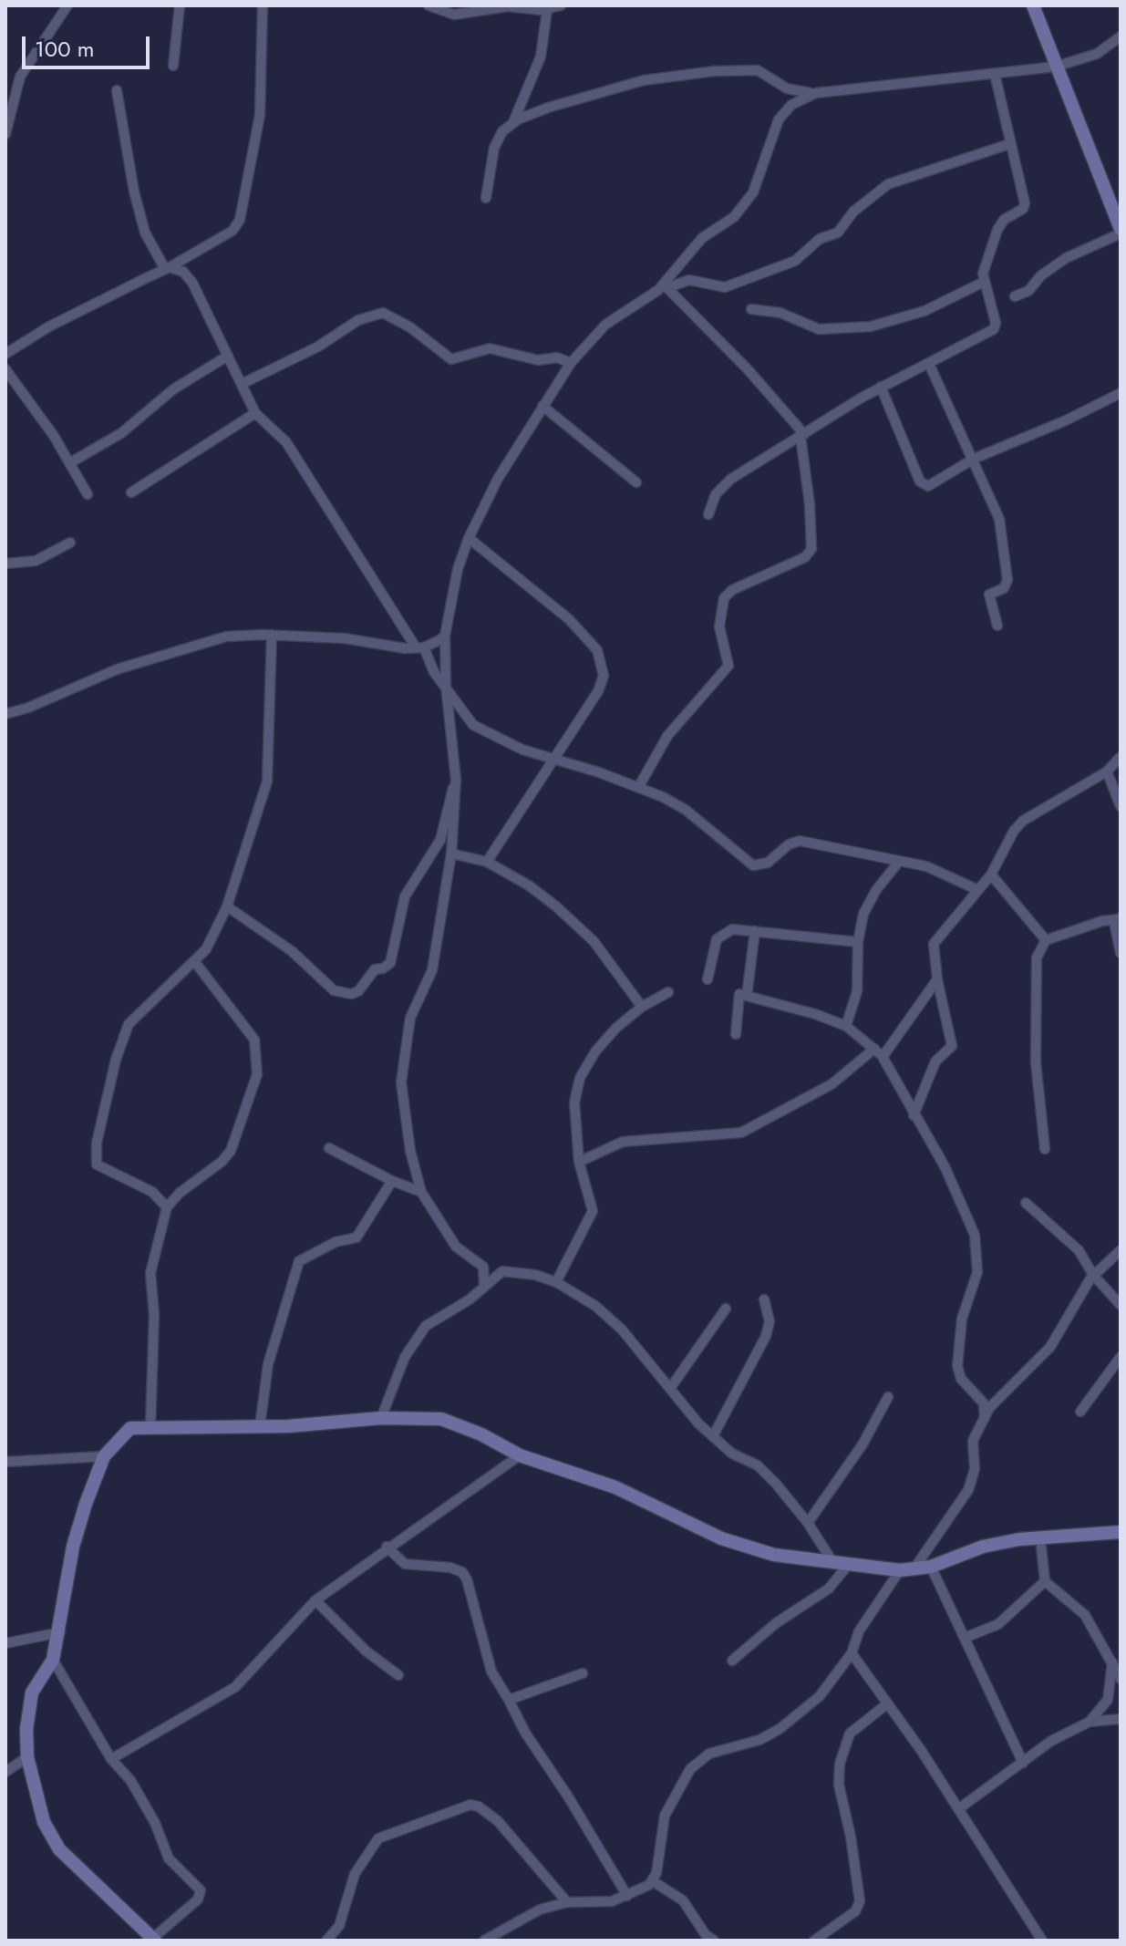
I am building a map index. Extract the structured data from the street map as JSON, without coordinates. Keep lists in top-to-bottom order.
{
  "scale_bar": "100 m"
}
